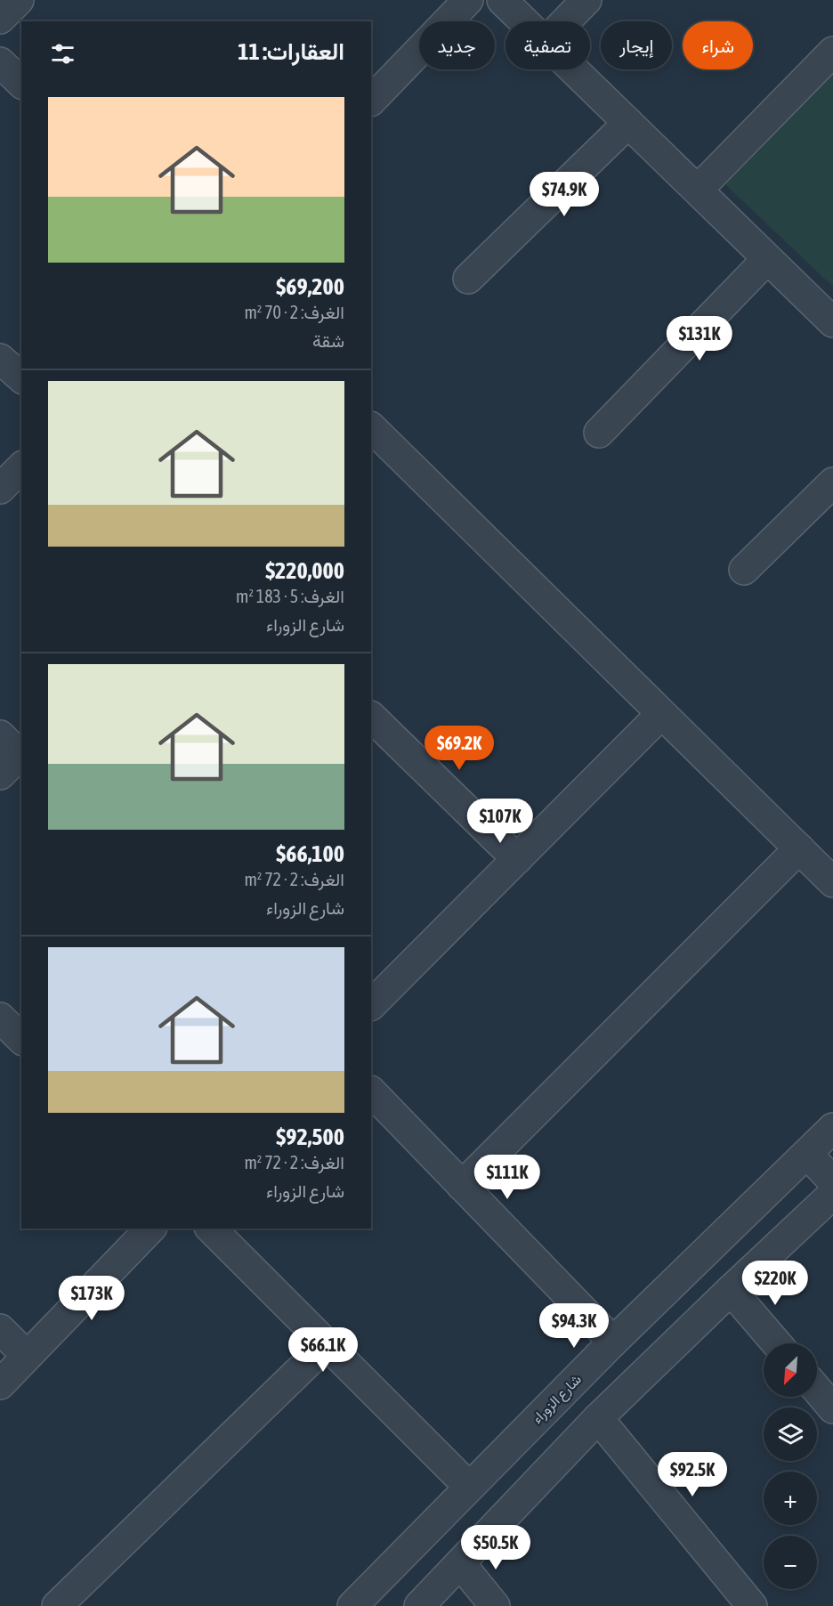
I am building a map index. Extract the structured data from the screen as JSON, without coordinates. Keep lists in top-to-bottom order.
{
  "streets": {
    "street": ["شارع الزوراء"]
  },
  "north": "bottom left",
  "page": {
    "chip": [
      "شراء",
      "إيجار",
      "تصفية",
      "جديد"
    ],
    "heading": "العقارات: 11",
    "list": [
      {
        "name": "$69,200",
        "note": "الغرف: 2 · 70 m² · شقة"
      },
      {
        "name": "$220,000",
        "note": "الغرف: 5 · 183 m² · شارع الزوراء"
      },
      {
        "name": "$66,100",
        "note": "الغرف: 2 · 72 m² · شارع الزوراء"
      },
      {
        "name": "$92,500",
        "note": "الغرف: 2 · 72 m² · شارع الزوراء"
      }
    ],
    "price": [
      "$74.9K",
      "$131K",
      "$69.2K",
      "$107K",
      "$111K",
      "$220K",
      "$173K",
      "$94.3K",
      "$66.1K",
      "$92.5K",
      "$50.5K"
    ],
    "map_buttons": ["+", "−"]
  }
}
